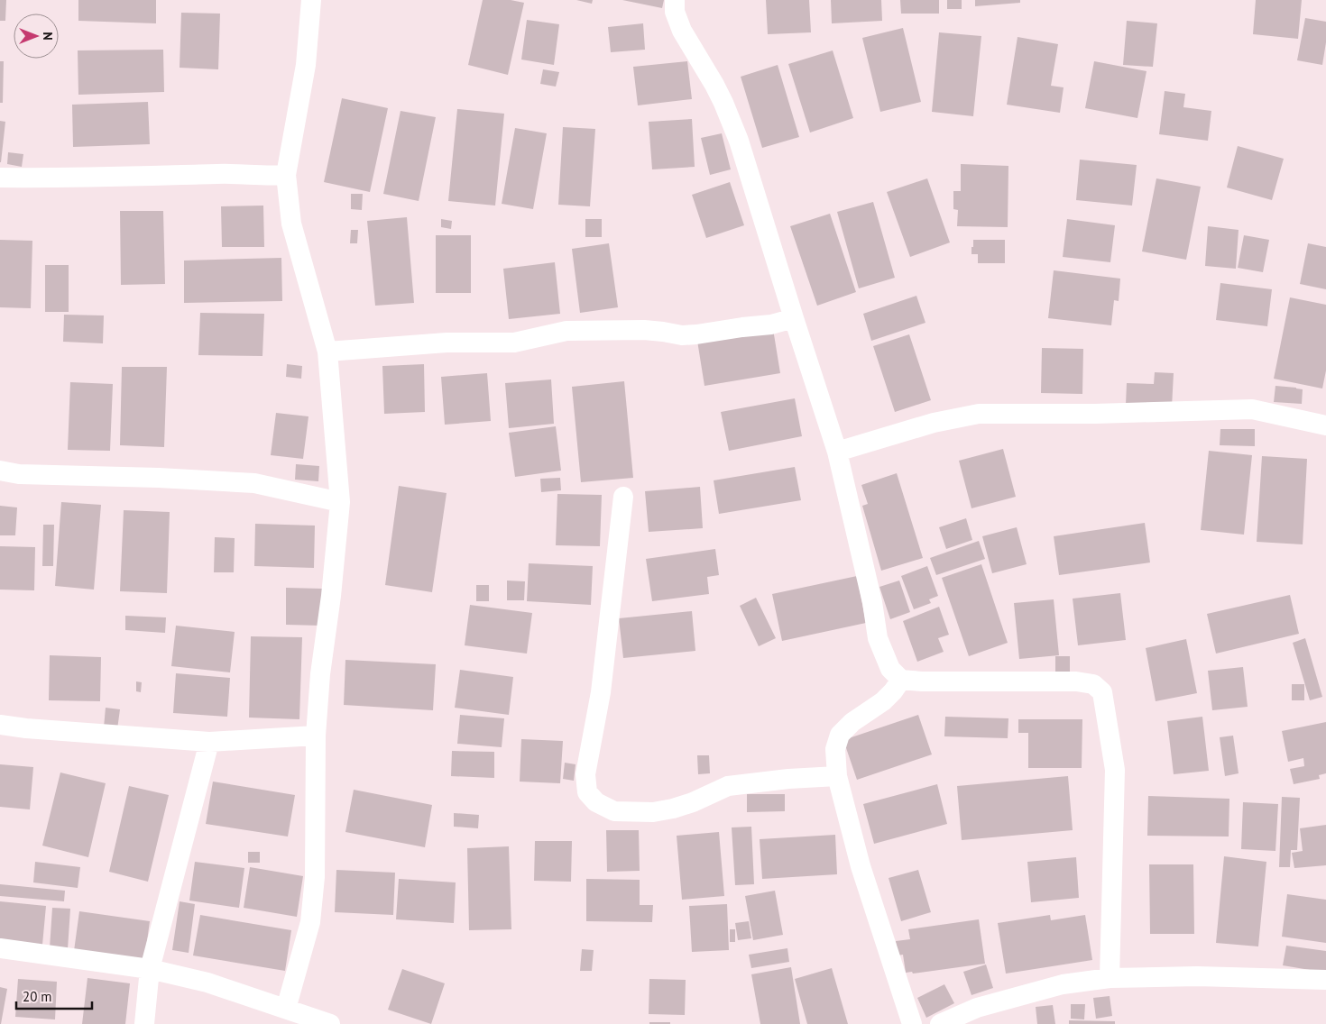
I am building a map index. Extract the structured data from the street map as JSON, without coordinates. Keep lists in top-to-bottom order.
{
  "scale_bar": "20 m",
  "north": "right"
}
